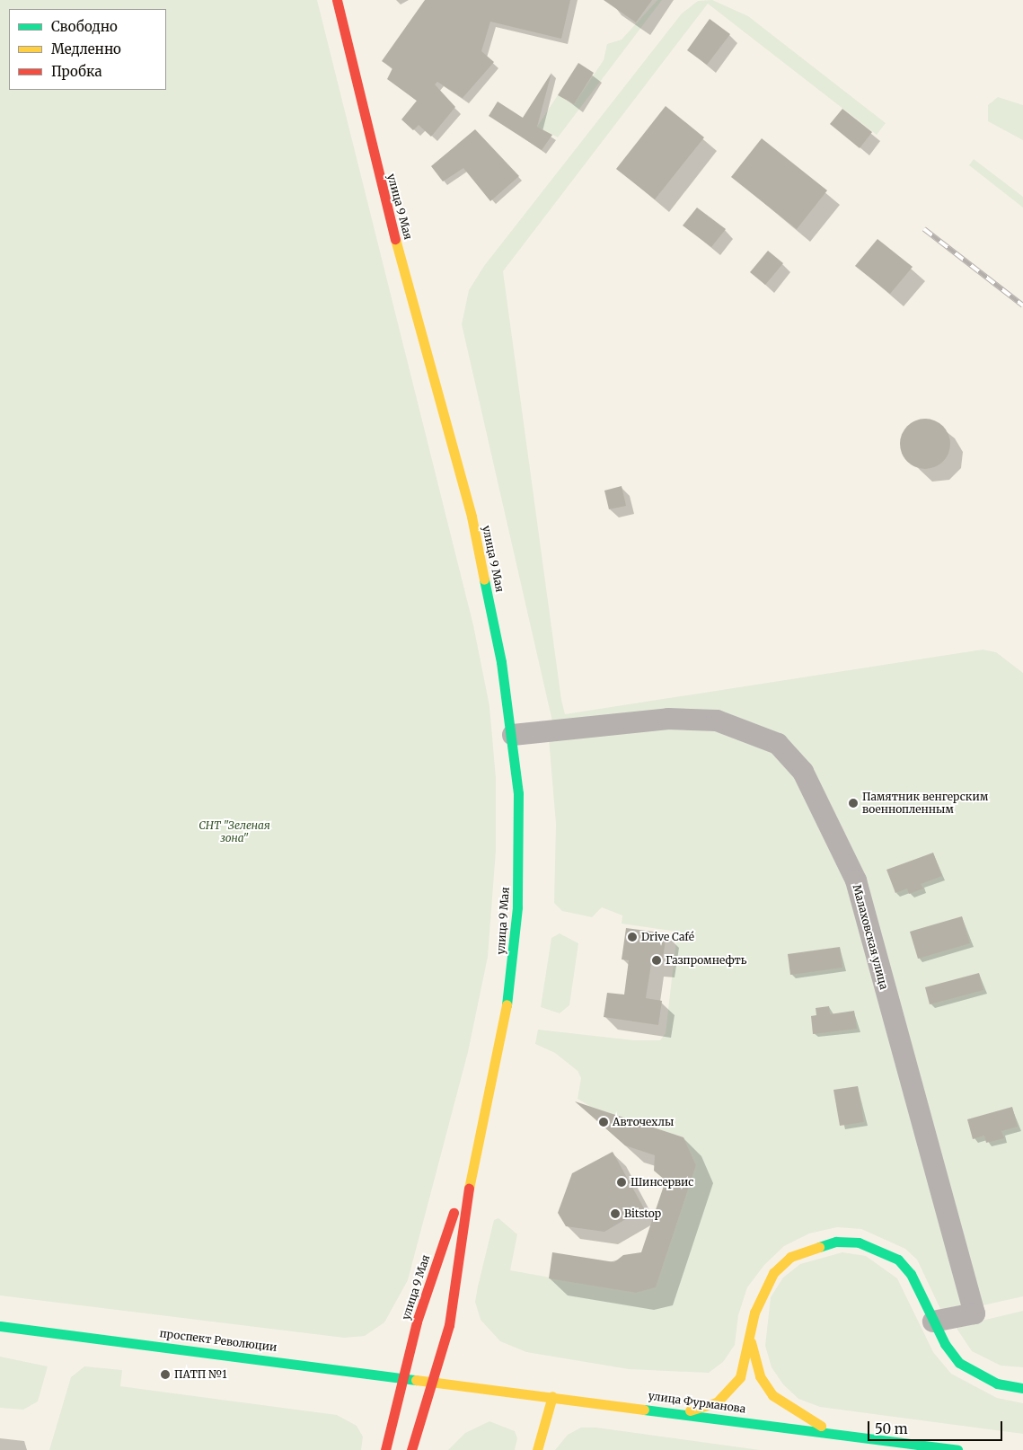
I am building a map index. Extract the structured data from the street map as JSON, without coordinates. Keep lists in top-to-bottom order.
{
  "streets": {
    "main road": ["улица 9 Мая", "проспект Революции", "улица Фурманова"],
    "street": ["Малаховская улица"]
  },
  "crossings": [
    ["улица 9 Мая", "Малаховская улица"],
    ["улица 9 Мая", "проспект Революции"],
    ["улица 9 Мая", "улица Фурманова"],
    ["проспект Революции", "улица Фурманова"]
  ],
  "parks": ["СНТ \"Зеленая зона\""],
  "places": [
    "Памятник венгерским военнопленным",
    "Drive Café",
    "Газпромнефть",
    "Авточехлы",
    "Шинсервис",
    "Bitstop",
    "ПАТП №1"
  ],
  "legend": ["Свободно", "Медленно", "Пробка"],
  "scale_bar": "50 m"
}
